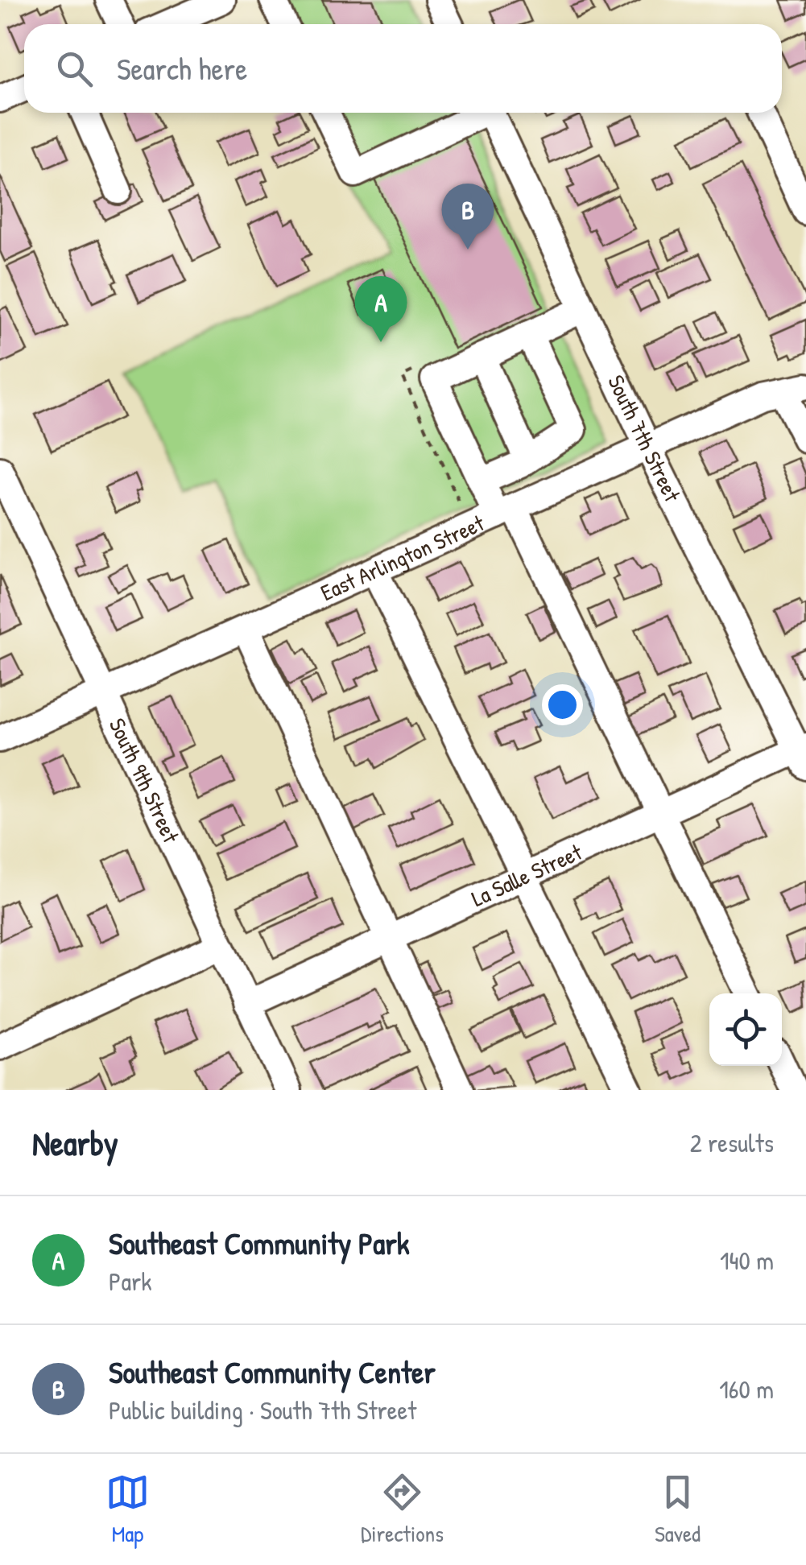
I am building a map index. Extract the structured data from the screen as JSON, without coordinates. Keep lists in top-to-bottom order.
{
  "streets": {
    "street": [
      "South 7th Street",
      "East Arlington Street",
      "South 9th Street",
      "La Salle Street"
    ]
  },
  "crossings": [
    ["South 7th Street", "East Arlington Street"],
    ["South 7th Street", "La Salle Street"],
    ["East Arlington Street", "South 9th Street"],
    ["South 9th Street", "La Salle Street"]
  ],
  "page": {
    "search": "Search here",
    "pins": ["B", "A"],
    "heading": ["Nearby", "2 results"],
    "list": [
      {
        "mark": "A",
        "name": "Southeast Community Park",
        "note": "Park",
        "value": "140 m"
      },
      {
        "mark": "B",
        "name": "Southeast Community Center",
        "note": "Public building · South 7th Street",
        "value": "160 m"
      }
    ],
    "nav": ["Map", "Directions", "Saved"]
  }
}
